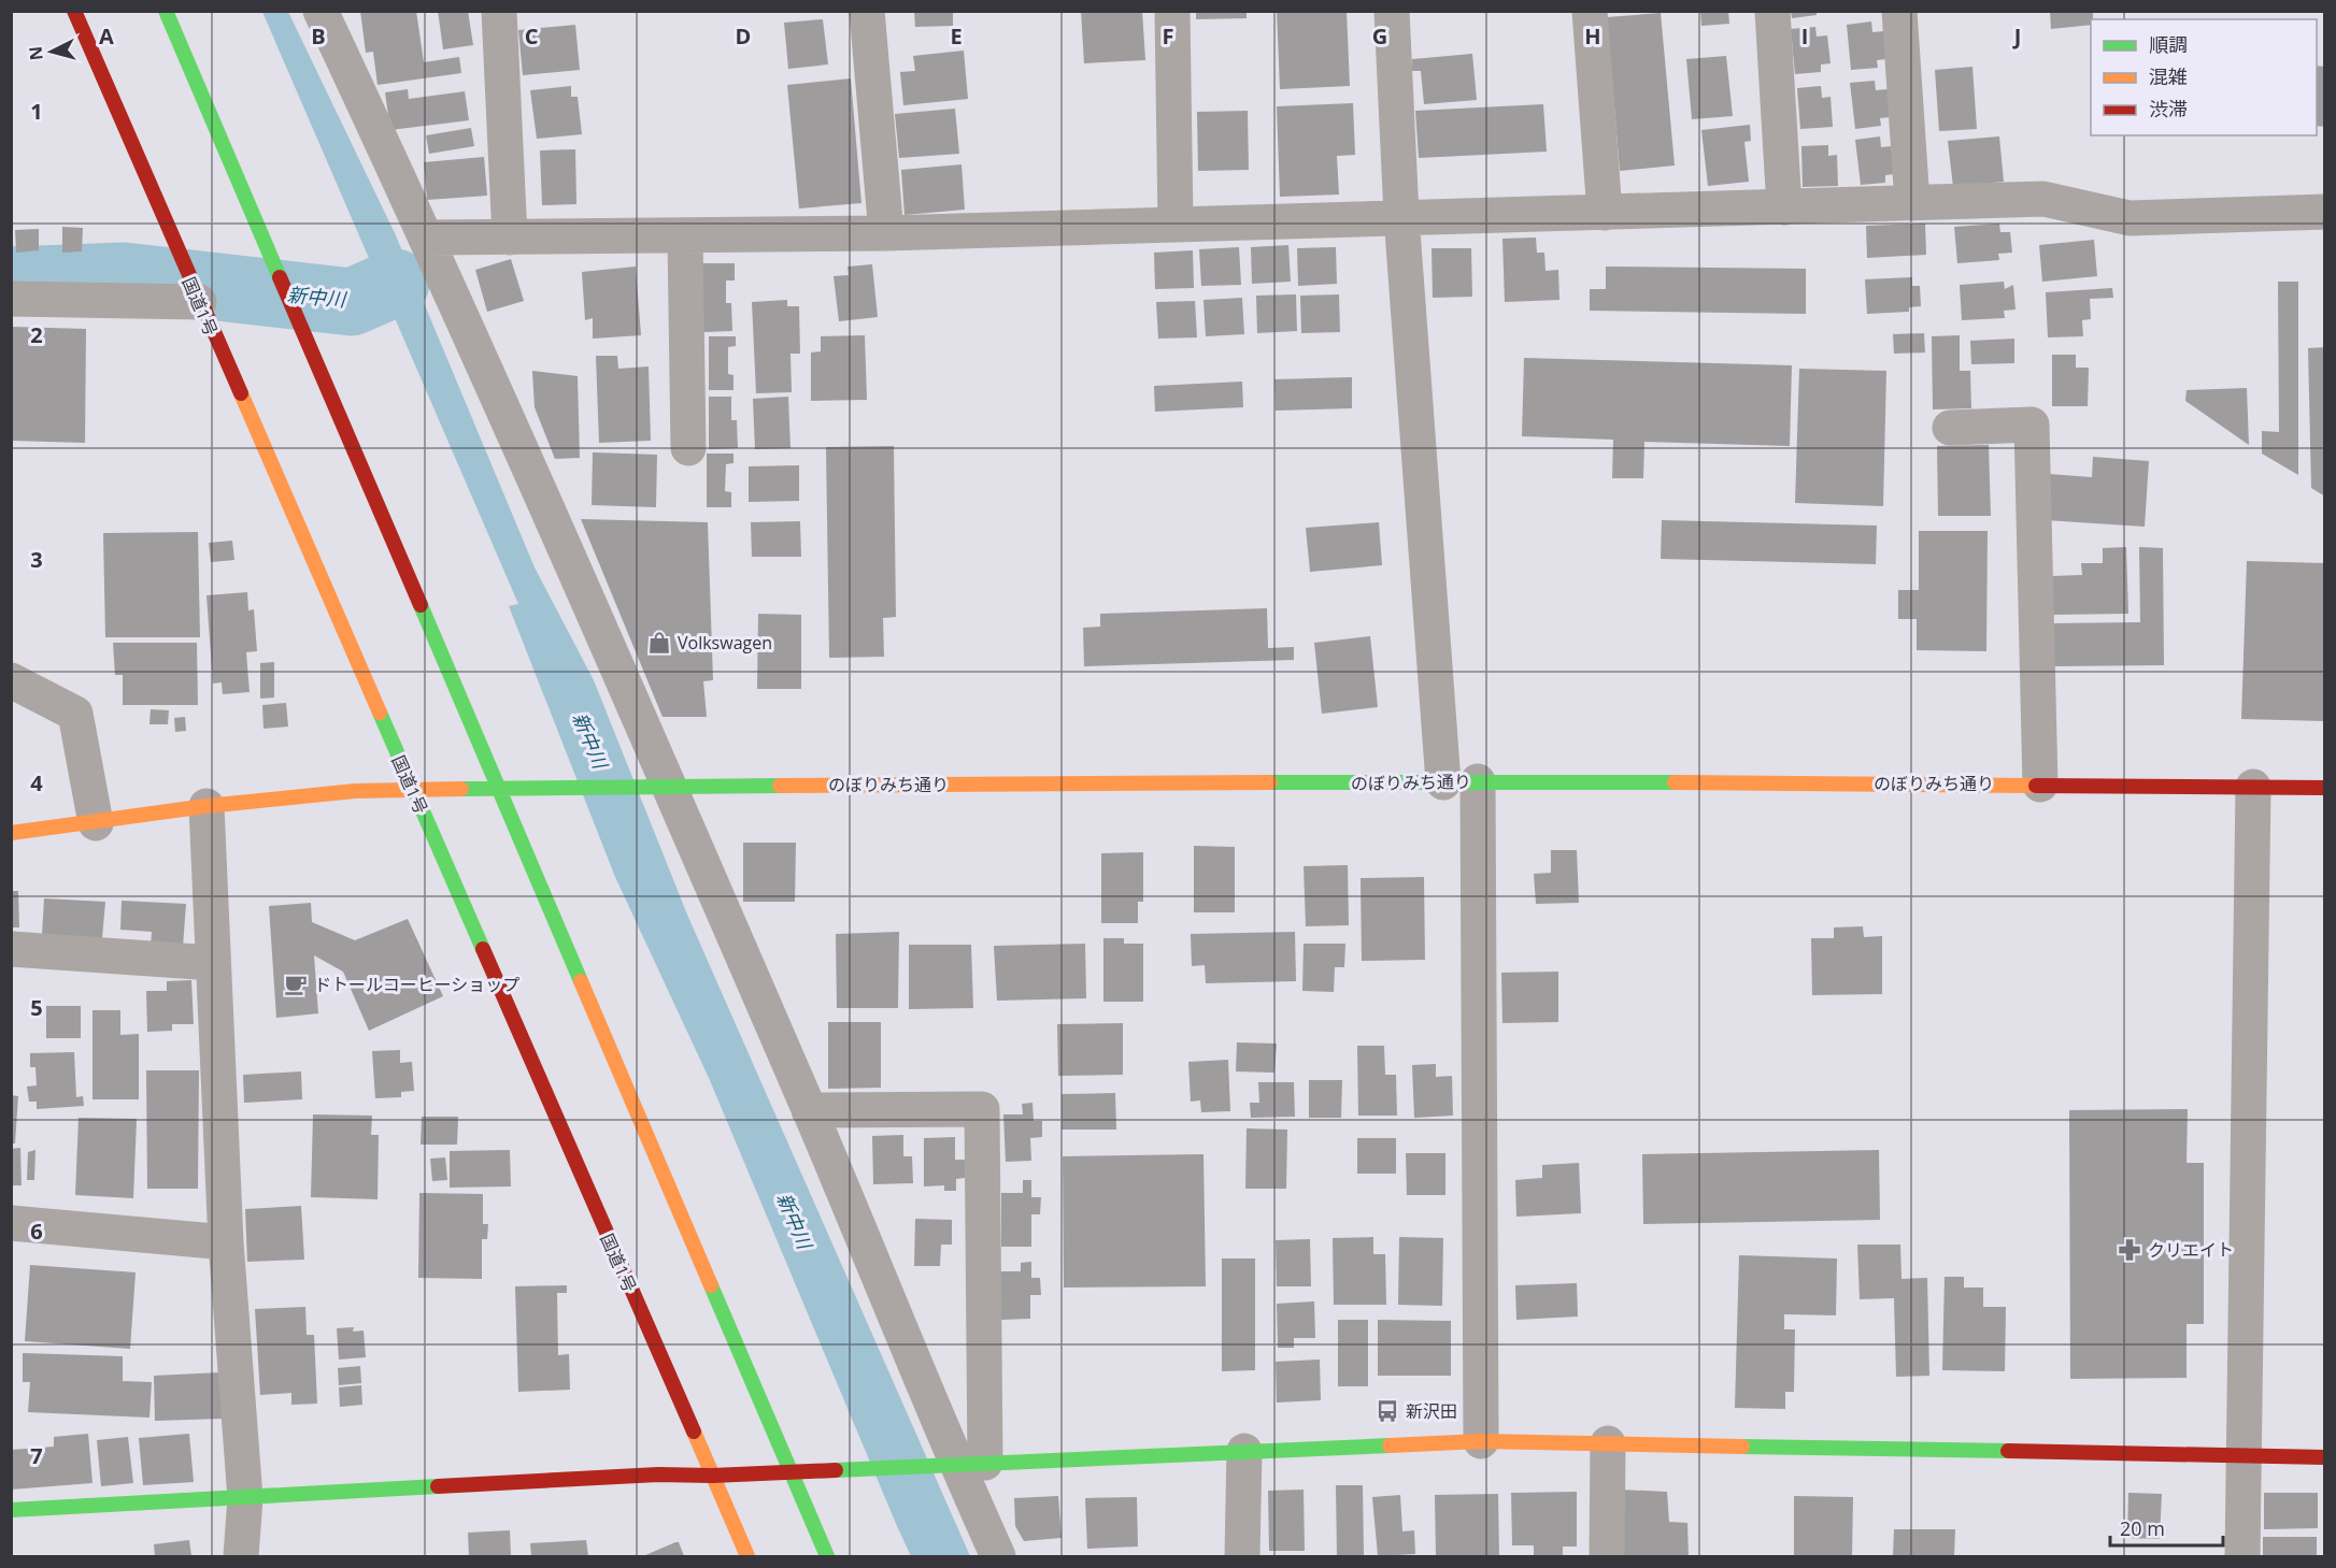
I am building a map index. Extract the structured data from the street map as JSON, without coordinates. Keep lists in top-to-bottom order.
{
  "streets": {
    "main road": ["国道1号", "のぼりみち通り"]
  },
  "crossings": [
    ["国道1号", "のぼりみち通り"]
  ],
  "water": ["新中川"],
  "places": {
    "shop": ["Volkswagen"],
    "cafe": ["ドトールコーヒーショップ"],
    "pharmacy": ["クリエイト"],
    "bus stop": ["新沢田"]
  },
  "legend": ["順調", "混雑", "渋滞"],
  "scale_bar": "20 m",
  "north": "left",
  "grid": {
    "columns": [
      "A",
      "B",
      "C",
      "D",
      "E",
      "F",
      "G",
      "H",
      "I",
      "J"
    ],
    "rows": [
      "1",
      "2",
      "3",
      "4",
      "5",
      "6",
      "7"
    ]
  }
}
